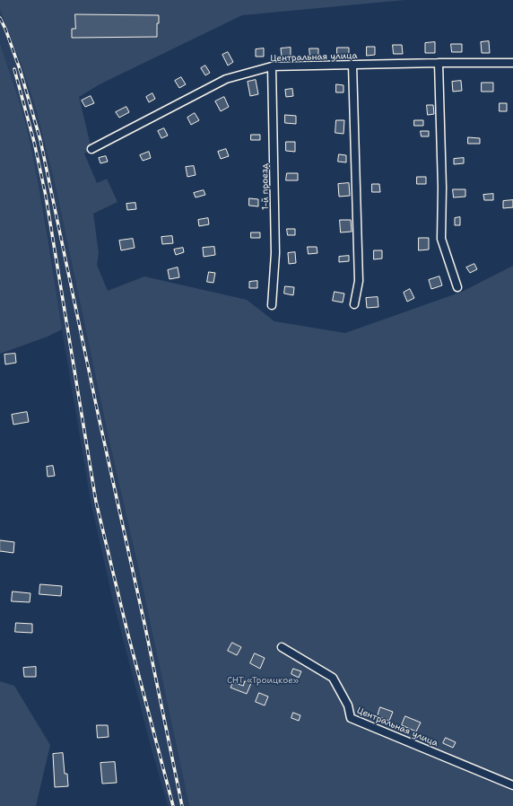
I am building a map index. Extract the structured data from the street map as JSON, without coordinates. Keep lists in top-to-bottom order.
{
  "streets": {
    "street": ["Центральная улица", "1-й проезд"]
  },
  "crossings": [
    ["Центральная улица", "1-й проезд"]
  ],
  "parks": ["СНТ «Троицкое»"]
}
